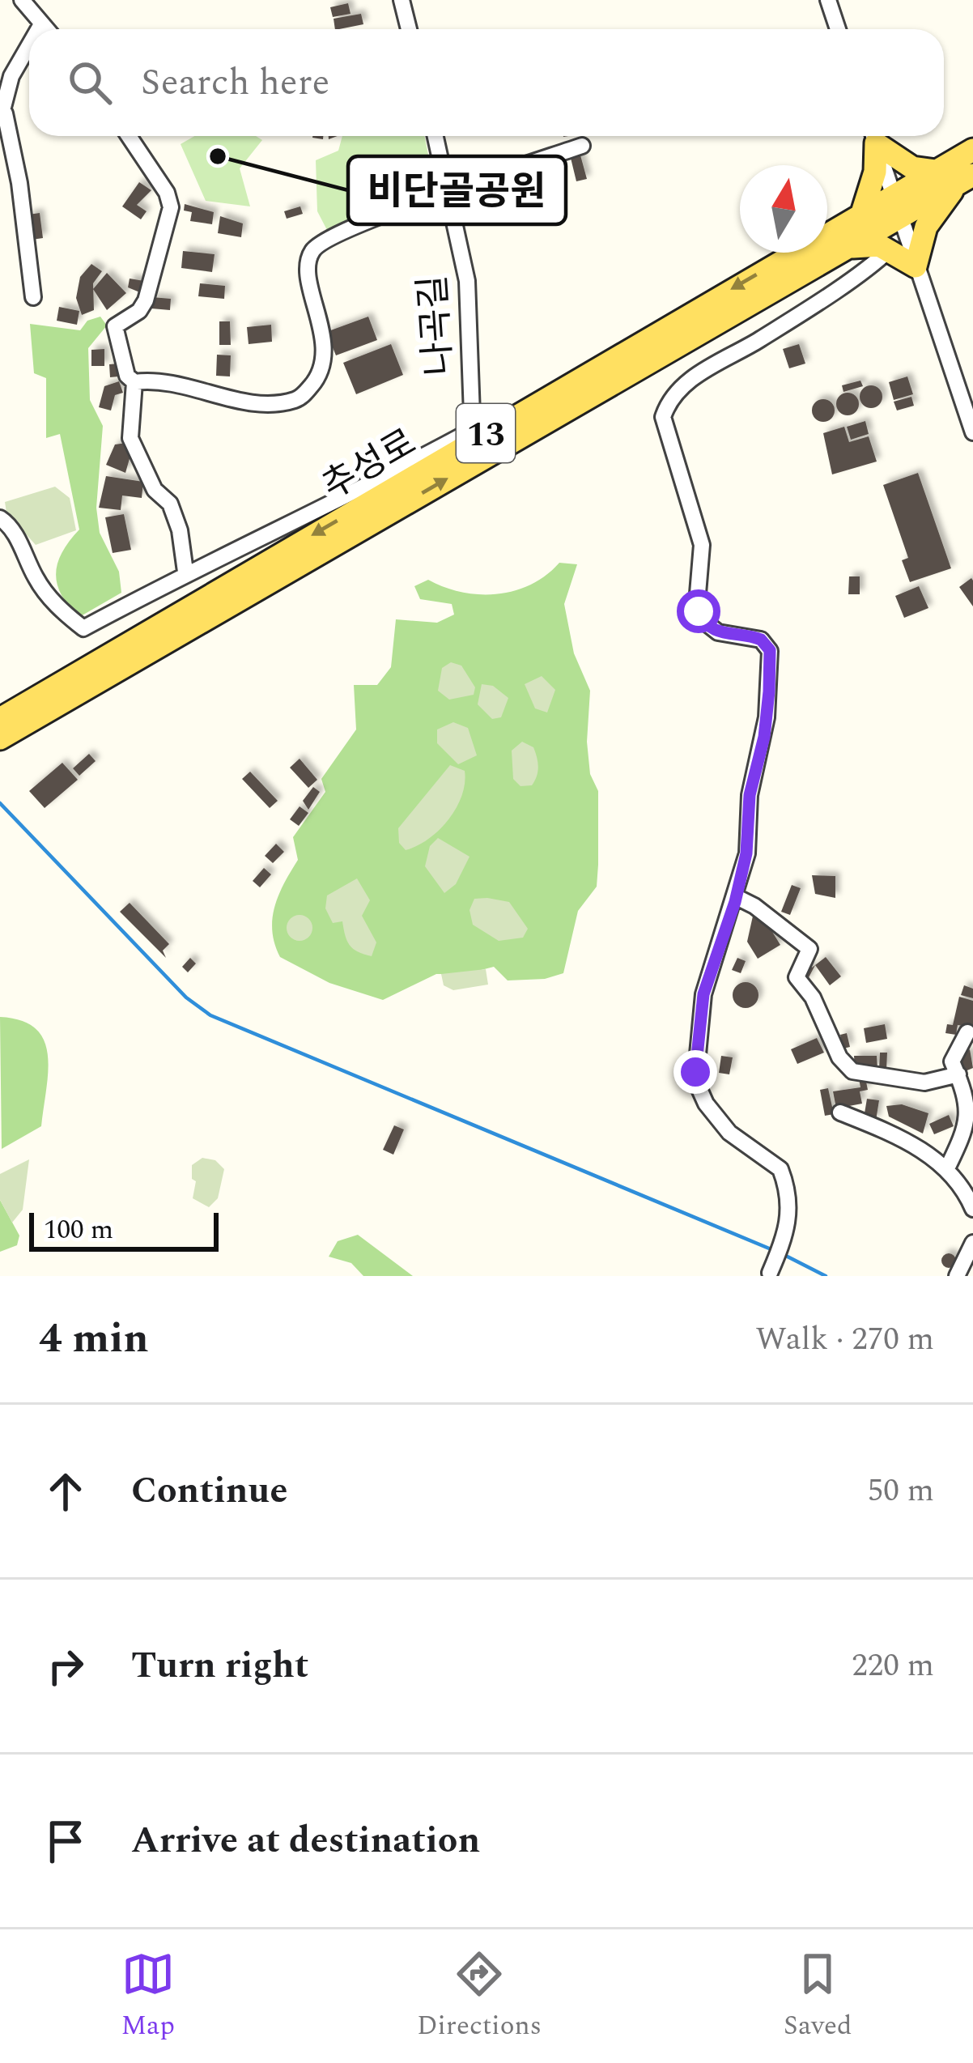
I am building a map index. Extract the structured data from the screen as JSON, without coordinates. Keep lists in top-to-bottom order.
{
  "streets": {
    "main road": ["13", "추성로"],
    "street": ["나곡길"]
  },
  "places": ["비단골공원"],
  "scale_bar": "100 m",
  "north": "top",
  "page": {
    "search": "Search here",
    "scale": "100 m",
    "heading": ["4 min", "Walk · 270 m"],
    "list": [
      ["Continue", "50 m"],
      ["Turn right", "220 m"],
      "Arrive at destination"
    ],
    "nav": ["Map", "Directions", "Saved"]
  }
}
